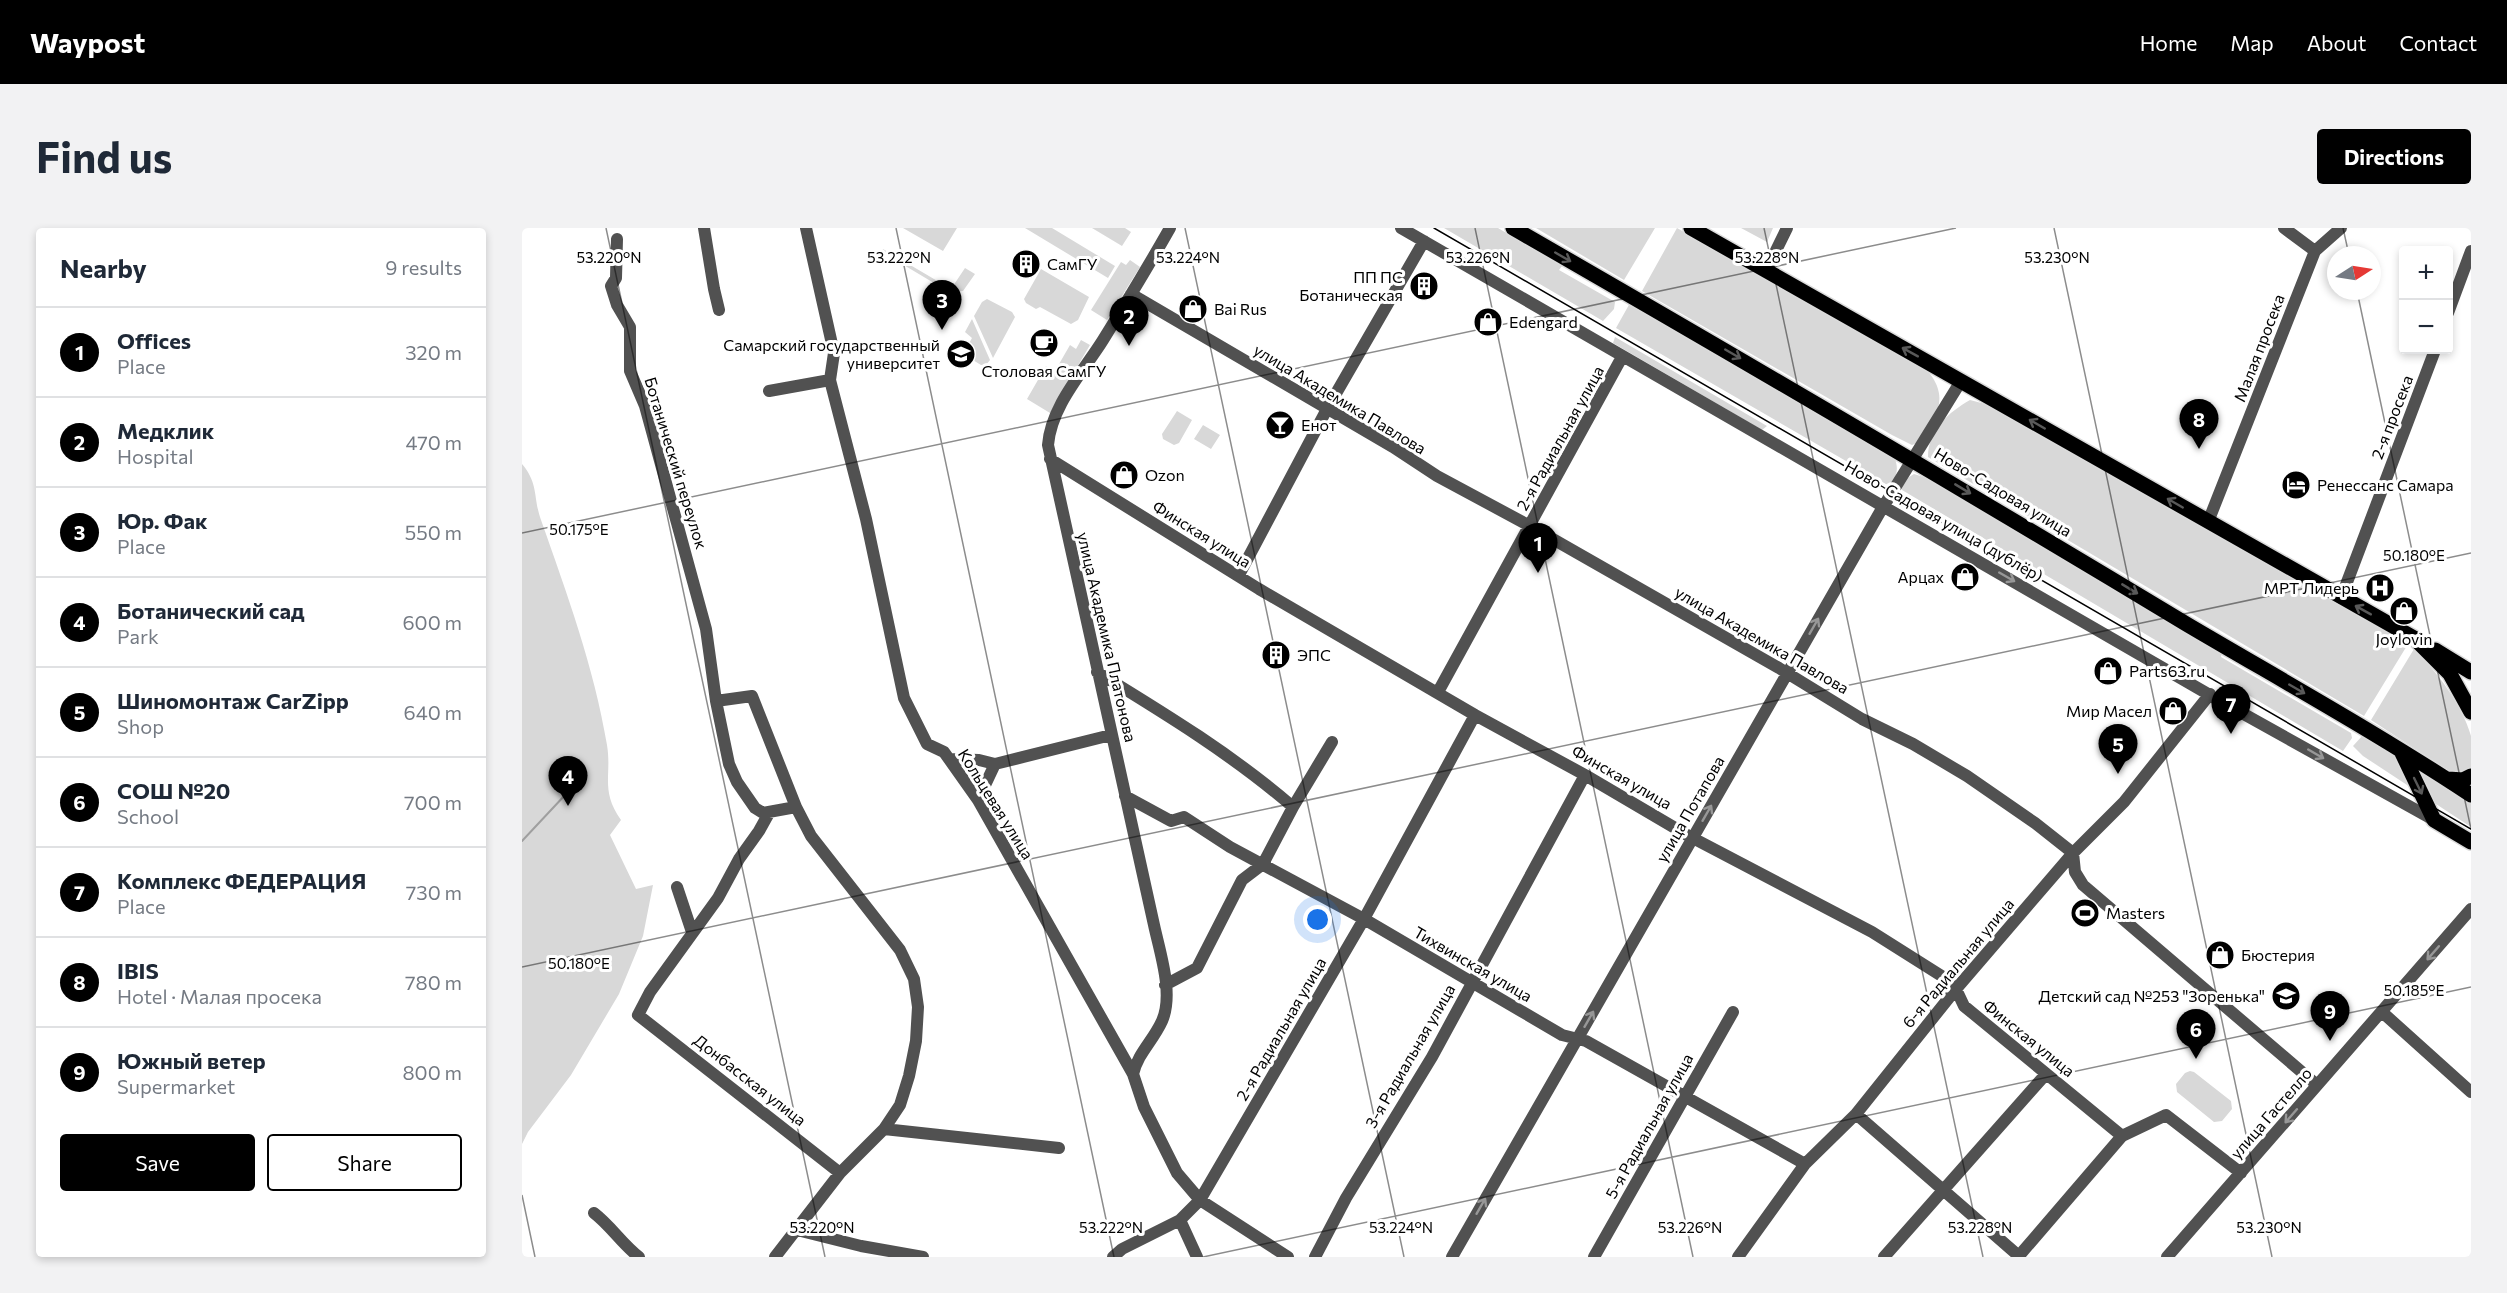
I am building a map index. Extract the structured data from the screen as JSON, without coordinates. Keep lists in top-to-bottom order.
{
  "streets": {
    "main road": ["Ново-Садовая улица", "Ново-Садовая улица (дублёр)"],
    "street": [
      "Малая просека",
      "улица Академика Павлова",
      "2-я просека",
      "2-я Радиальная улица",
      "Ботанический переулок",
      "Финская улица",
      "улица Академика Платонова",
      "Кольцевая улица",
      "улица Потапова",
      "6-я Радиальная улица",
      "Тихвинская улица",
      "3-я Радиальная улица",
      "Донбасская улица",
      "улица Гастелло",
      "5-я Радиальная улица"
    ]
  },
  "crossings": [
    ["улица Академика Павлова", "2-я Радиальная улица"],
    ["улица Академика Павлова", "улица Академика Платонова"],
    ["улица Академика Павлова", "улица Потапова"],
    ["улица Академика Павлова", "6-я Радиальная улица"],
    ["2-я Радиальная улица", "Ново-Садовая улица (дублёр)"],
    ["2-я Радиальная улица", "Финская улица"],
    ["2-я Радиальная улица", "Кольцевая улица"],
    ["2-я Радиальная улица", "Тихвинская улица"],
    ["Ново-Садовая улица", "улица Потапова"],
    ["Ново-Садовая улица (дублёр)", "улица Потапова"],
    ["Ново-Садовая улица (дублёр)", "6-я Радиальная улица"],
    ["Финская улица", "улица Академика Платонова"],
    ["Финская улица", "улица Потапова"],
    ["Финская улица", "6-я Радиальная улица"],
    ["Финская улица", "3-я Радиальная улица"],
    ["улица Академика Платонова", "Кольцевая улица"],
    ["улица Академика Платонова", "Тихвинская улица"],
    ["улица Потапова", "Тихвинская улица"],
    ["6-я Радиальная улица", "Тихвинская улица"],
    ["Тихвинская улица", "3-я Радиальная улица"],
    ["Тихвинская улица", "5-я Радиальная улица"]
  ],
  "one_way": ["Ново-Садовая улица (дублёр)", "улица Потапова", "улица Гастелло"],
  "places": {
    "building": ["СамГУ", "ПП ПС Ботаническая", "ЭПС"],
    "shop": [
      "Bai Rus",
      "Edengard",
      "Ozon",
      "Арцах",
      "Joylovin",
      "Parts63.ru",
      "Мир Масел",
      "Бюстерия"
    ],
    "cafe": ["Столовая СамГУ"],
    "school or university": ["Самарский государственный университет", "Детский сад №253 \"Зоренька\""],
    "bar": ["Енот"],
    "hotel": ["Ренессанс Самара"],
    "hospital": ["МРТ Лидерь"],
    "sports": ["Masters"]
  },
  "north": "right",
  "page": {
    "header": "Waypost",
    "nav": [
      "Home",
      "Map",
      "About",
      "Contact"
    ],
    "buttons": [
      "Directions",
      ["Save", "Share"]
    ],
    "title": "Find us",
    "heading": ["Nearby", "9 results"],
    "map_buttons": ["+", "−"],
    "pins": [
      "3",
      "2",
      "8",
      "1",
      "7",
      "5",
      "4",
      "9",
      "6"
    ],
    "list": [
      {
        "mark": "1",
        "name": "Offices",
        "note": "Place",
        "value": "320 m"
      },
      {
        "mark": "2",
        "name": "Медклик",
        "note": "Hospital",
        "value": "470 m"
      },
      {
        "mark": "3",
        "name": "Юр. Фак",
        "note": "Place",
        "value": "550 m"
      },
      {
        "mark": "4",
        "name": "Ботанический сад",
        "note": "Park",
        "value": "600 m"
      },
      {
        "mark": "5",
        "name": "Шиномонтаж CarZipp",
        "note": "Shop",
        "value": "640 m"
      },
      {
        "mark": "6",
        "name": "СОШ №20",
        "note": "School",
        "value": "700 m"
      },
      {
        "mark": "7",
        "name": "Комплекс ФЕДЕРАЦИЯ",
        "note": "Place",
        "value": "730 m"
      },
      {
        "mark": "8",
        "name": "IBIS",
        "note": "Hotel · Малая просека",
        "value": "780 m"
      },
      {
        "mark": "9",
        "name": "Южный ветер",
        "note": "Supermarket",
        "value": "800 m"
      }
    ]
  },
  "coordinates": [
    "53.220°N",
    "53.222°N",
    "53.224°N",
    "53.226°N",
    "53.228°N",
    "53.230°N",
    "50.175°E",
    "50.180°E",
    "50.185°E"
  ]
}
